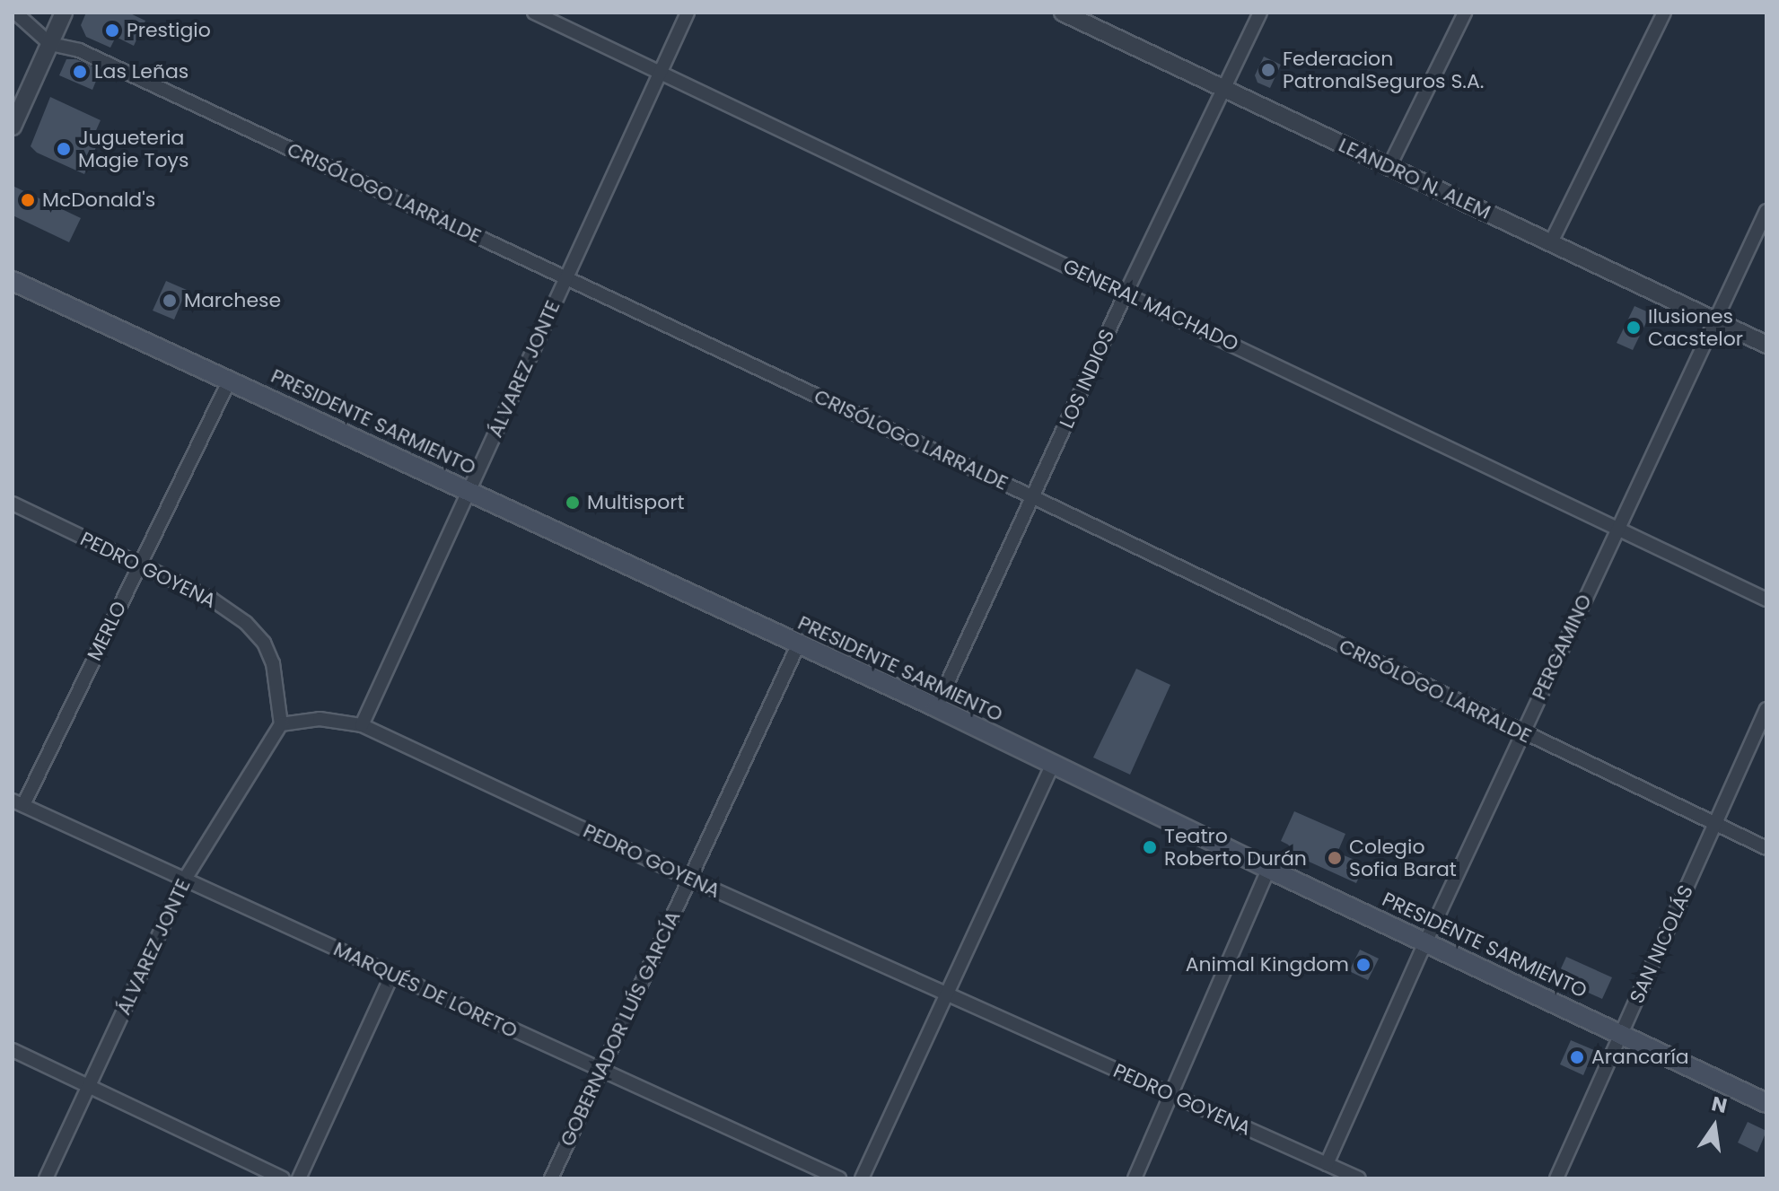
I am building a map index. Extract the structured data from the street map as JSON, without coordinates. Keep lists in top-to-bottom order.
{
  "streets": {
    "main road": ["PRESIDENTE SARMIENTO"],
    "street": [
      "LEANDRO N. ALEM",
      "CRISÓLOGO LARRALDE",
      "GENERAL MACHADO",
      "ÁLVAREZ JONTE",
      "LOS INDIOS",
      "PEDRO GOYENA",
      "MERLO",
      "PERGAMINO",
      "SAN NICOLÁS",
      "MARQUÉS DE LORETO",
      "GOBERNADOR LUÍS GARCÍA"
    ]
  },
  "crossings": [
    ["LEANDRO N. ALEM", "LOS INDIOS"],
    ["LEANDRO N. ALEM", "PERGAMINO"],
    ["CRISÓLOGO LARRALDE", "ÁLVAREZ JONTE"],
    ["CRISÓLOGO LARRALDE", "LOS INDIOS"],
    ["CRISÓLOGO LARRALDE", "PERGAMINO"],
    ["CRISÓLOGO LARRALDE", "SAN NICOLÁS"],
    ["GENERAL MACHADO", "ÁLVAREZ JONTE"],
    ["GENERAL MACHADO", "LOS INDIOS"],
    ["GENERAL MACHADO", "PERGAMINO"],
    ["ÁLVAREZ JONTE", "PRESIDENTE SARMIENTO"],
    ["ÁLVAREZ JONTE", "PEDRO GOYENA"],
    ["ÁLVAREZ JONTE", "MARQUÉS DE LORETO"],
    ["LOS INDIOS", "PRESIDENTE SARMIENTO"],
    ["PRESIDENTE SARMIENTO", "MERLO"],
    ["PRESIDENTE SARMIENTO", "PERGAMINO"],
    ["PRESIDENTE SARMIENTO", "SAN NICOLÁS"],
    ["PRESIDENTE SARMIENTO", "GOBERNADOR LUÍS GARCÍA"],
    ["PEDRO GOYENA", "MERLO"],
    ["PEDRO GOYENA", "PERGAMINO"],
    ["PEDRO GOYENA", "GOBERNADOR LUÍS GARCÍA"],
    ["MERLO", "MARQUÉS DE LORETO"],
    ["MARQUÉS DE LORETO", "GOBERNADOR LUÍS GARCÍA"]
  ],
  "places": [
    "Prestigio",
    "Federacion PatronalSeguros S.A.",
    "Las Leñas",
    "Jugueteria Magie Toys",
    "McDonald's",
    "Marchese",
    "Ilusiones Cacstelor",
    "Multisport",
    "Teatro Roberto Durán",
    "Colegio Sofia Barat",
    "Animal Kingdom",
    "Arancaría"
  ],
  "north": "top"
}
